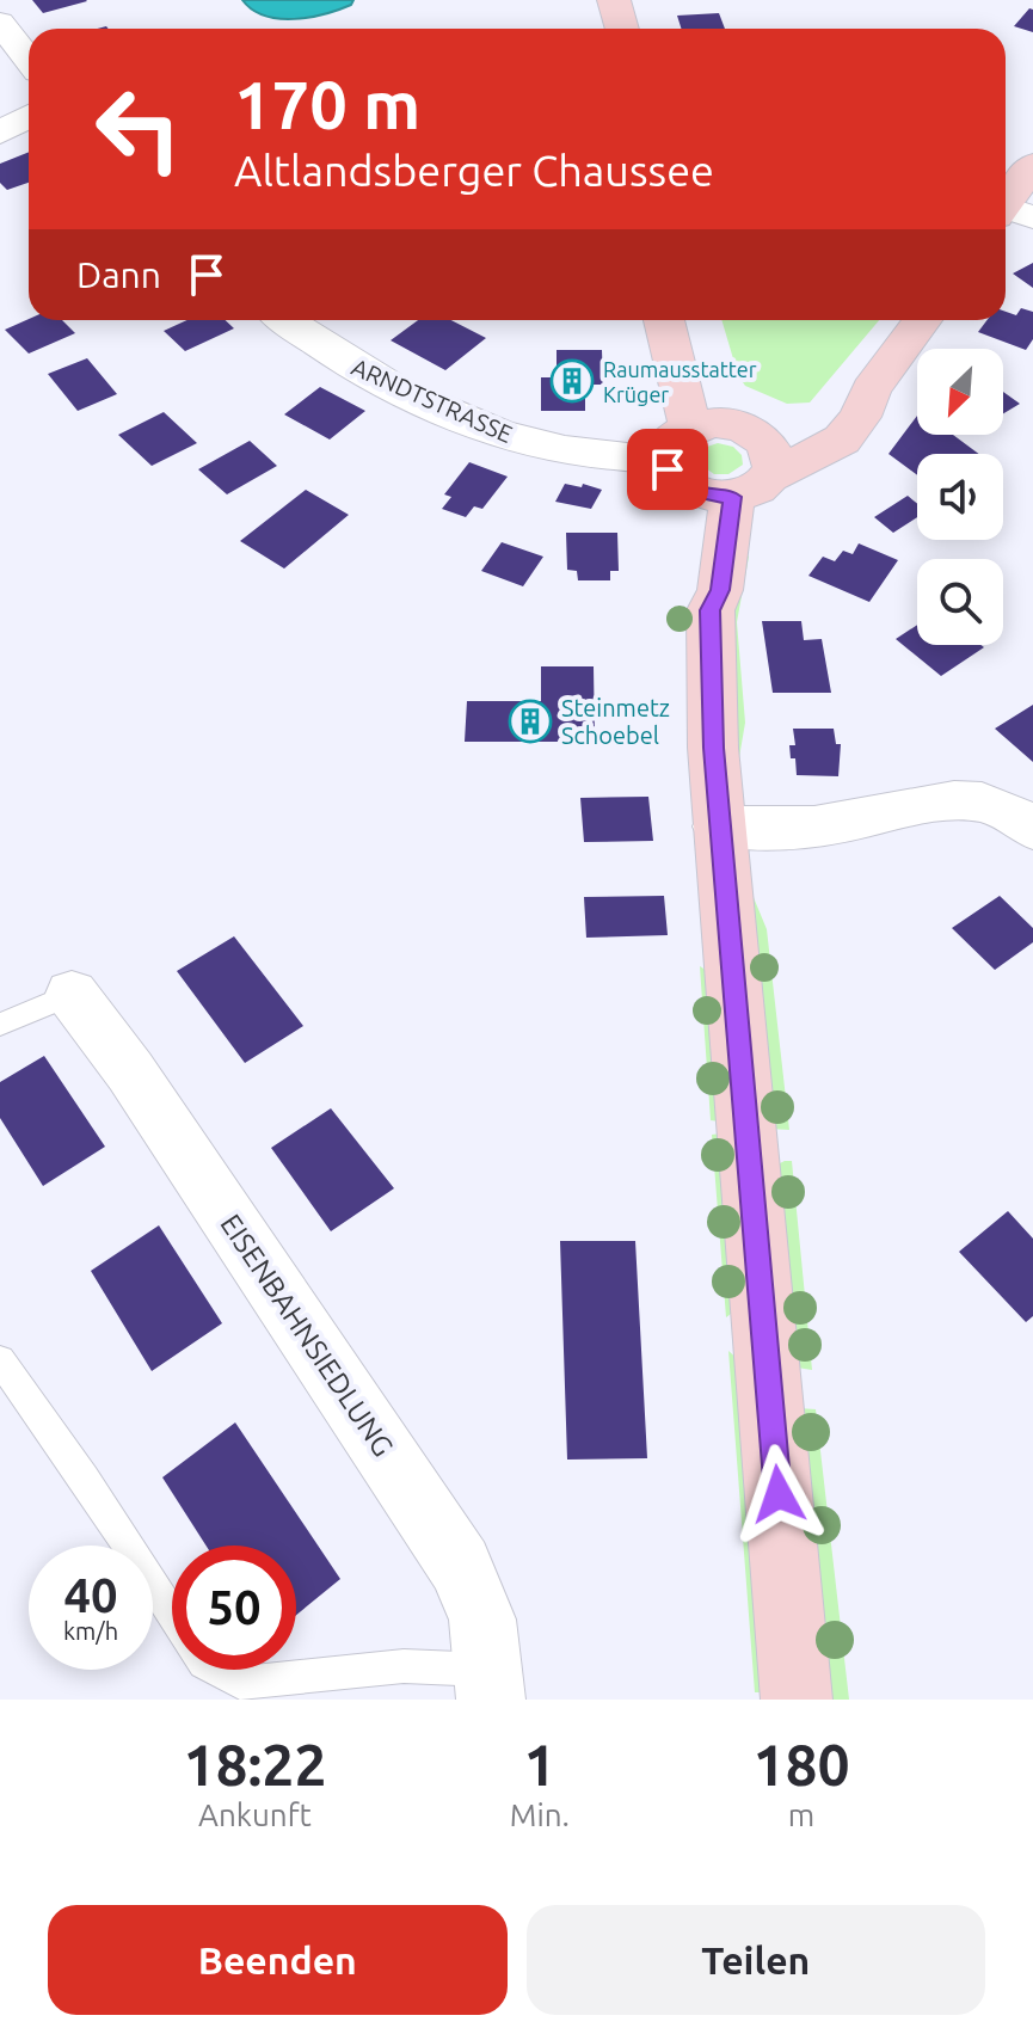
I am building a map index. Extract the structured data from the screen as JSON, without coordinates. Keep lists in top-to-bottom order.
{
  "streets": {
    "street": ["ARNDTSTRASSE", "EISENBAHNSIEDLUNG"]
  },
  "places": {
    "building": ["Raumausstatter Krüger", "Steinmetz Schoebel"]
  },
  "north": "bottom left",
  "page": {
    "turn": ["170 m", "Altlandsberger Chaussee"],
    "then": "Dann",
    "speed": "40 km/h",
    "limit": "50",
    "eta": [
      "18:22",
      "Ankunft",
      "1",
      "Min.",
      "180",
      "m"
    ],
    "buttons": ["Beenden", "Teilen"]
  }
}
